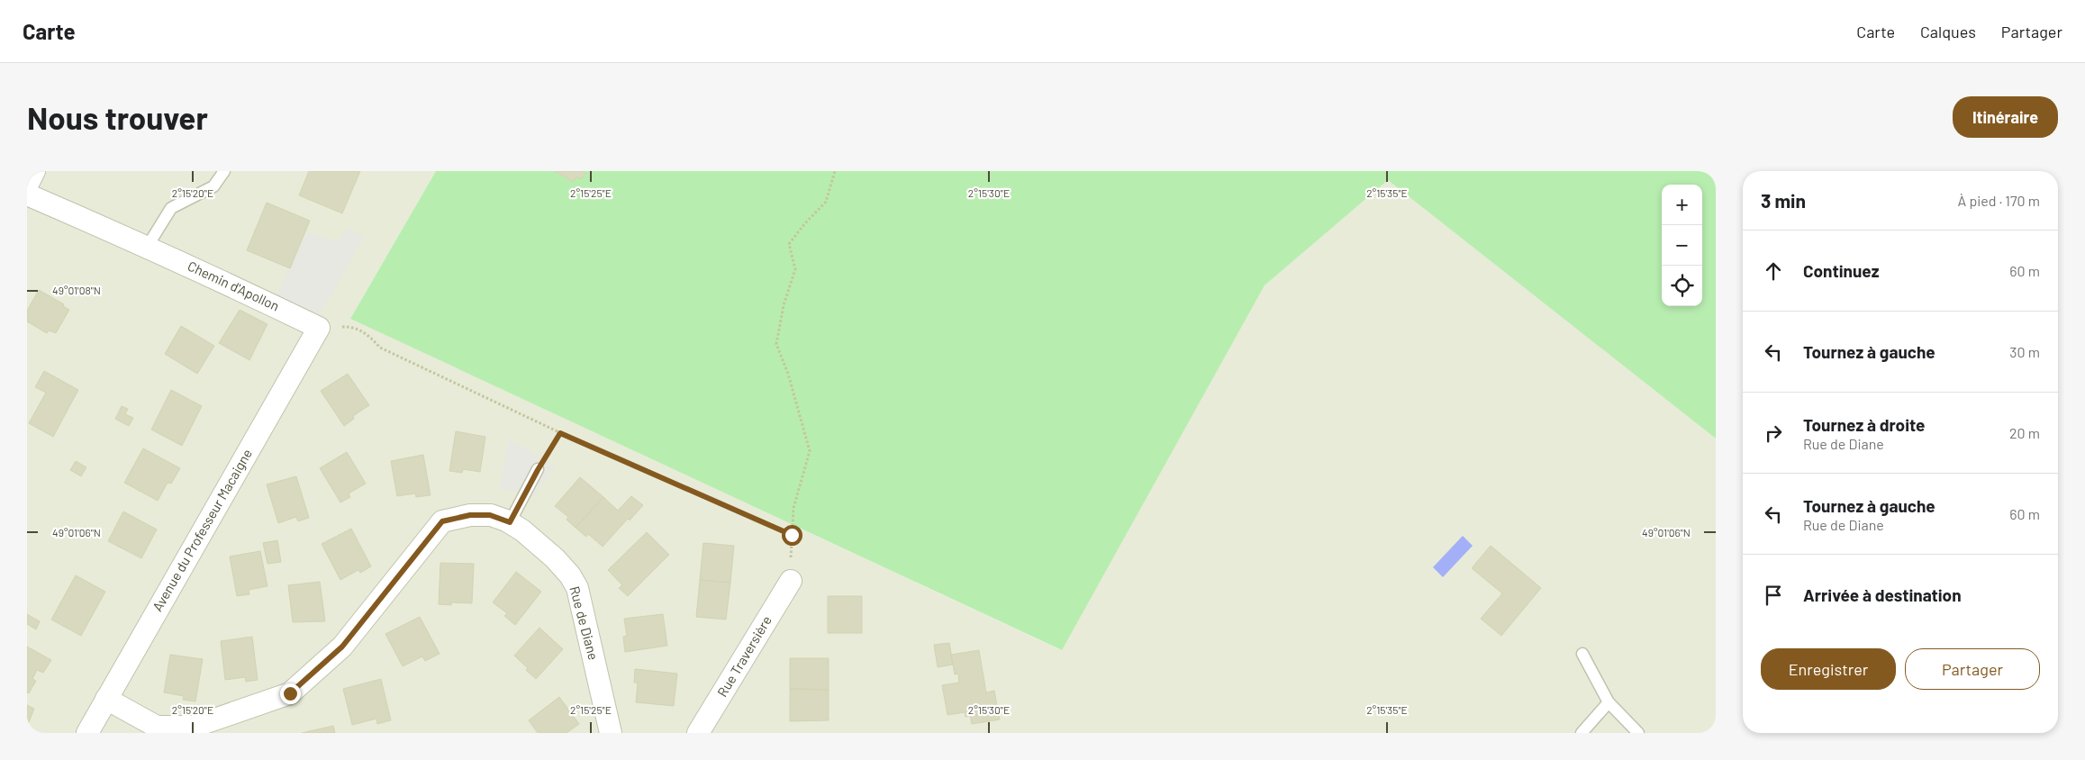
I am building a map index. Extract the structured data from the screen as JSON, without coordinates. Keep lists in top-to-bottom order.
{
  "streets": {
    "street": [
      "Chemin d'Apollon",
      "Avenue du Professeur Macaigne",
      "Rue de Diane",
      "Rue Traversière"
    ]
  },
  "crossings": [
    ["Chemin d'Apollon", "Avenue du Professeur Macaigne"],
    ["Avenue du Professeur Macaigne", "Rue de Diane"]
  ],
  "page": {
    "header": "Carte",
    "nav": ["Carte", "Calques", "Partager"],
    "buttons": [
      "Itinéraire",
      ["Enregistrer", "Partager"]
    ],
    "title": "Nous trouver",
    "heading": ["3 min", "À pied · 170 m"],
    "map_buttons": ["+", "−"],
    "list": [
      ["Continuez", "60 m"],
      ["Tournez à gauche", "30 m"],
      ["Tournez à droite", "Rue de Diane", "20 m"],
      ["Tournez à gauche", "Rue de Diane", "60 m"],
      "Arrivée à destination"
    ]
  },
  "coordinates": [
    "2°15'20\"E",
    "2°15'25\"E",
    "2°15'30\"E",
    "2°15'35\"E",
    "49°01'08\"N",
    "49°01'06\"N"
  ]
}
